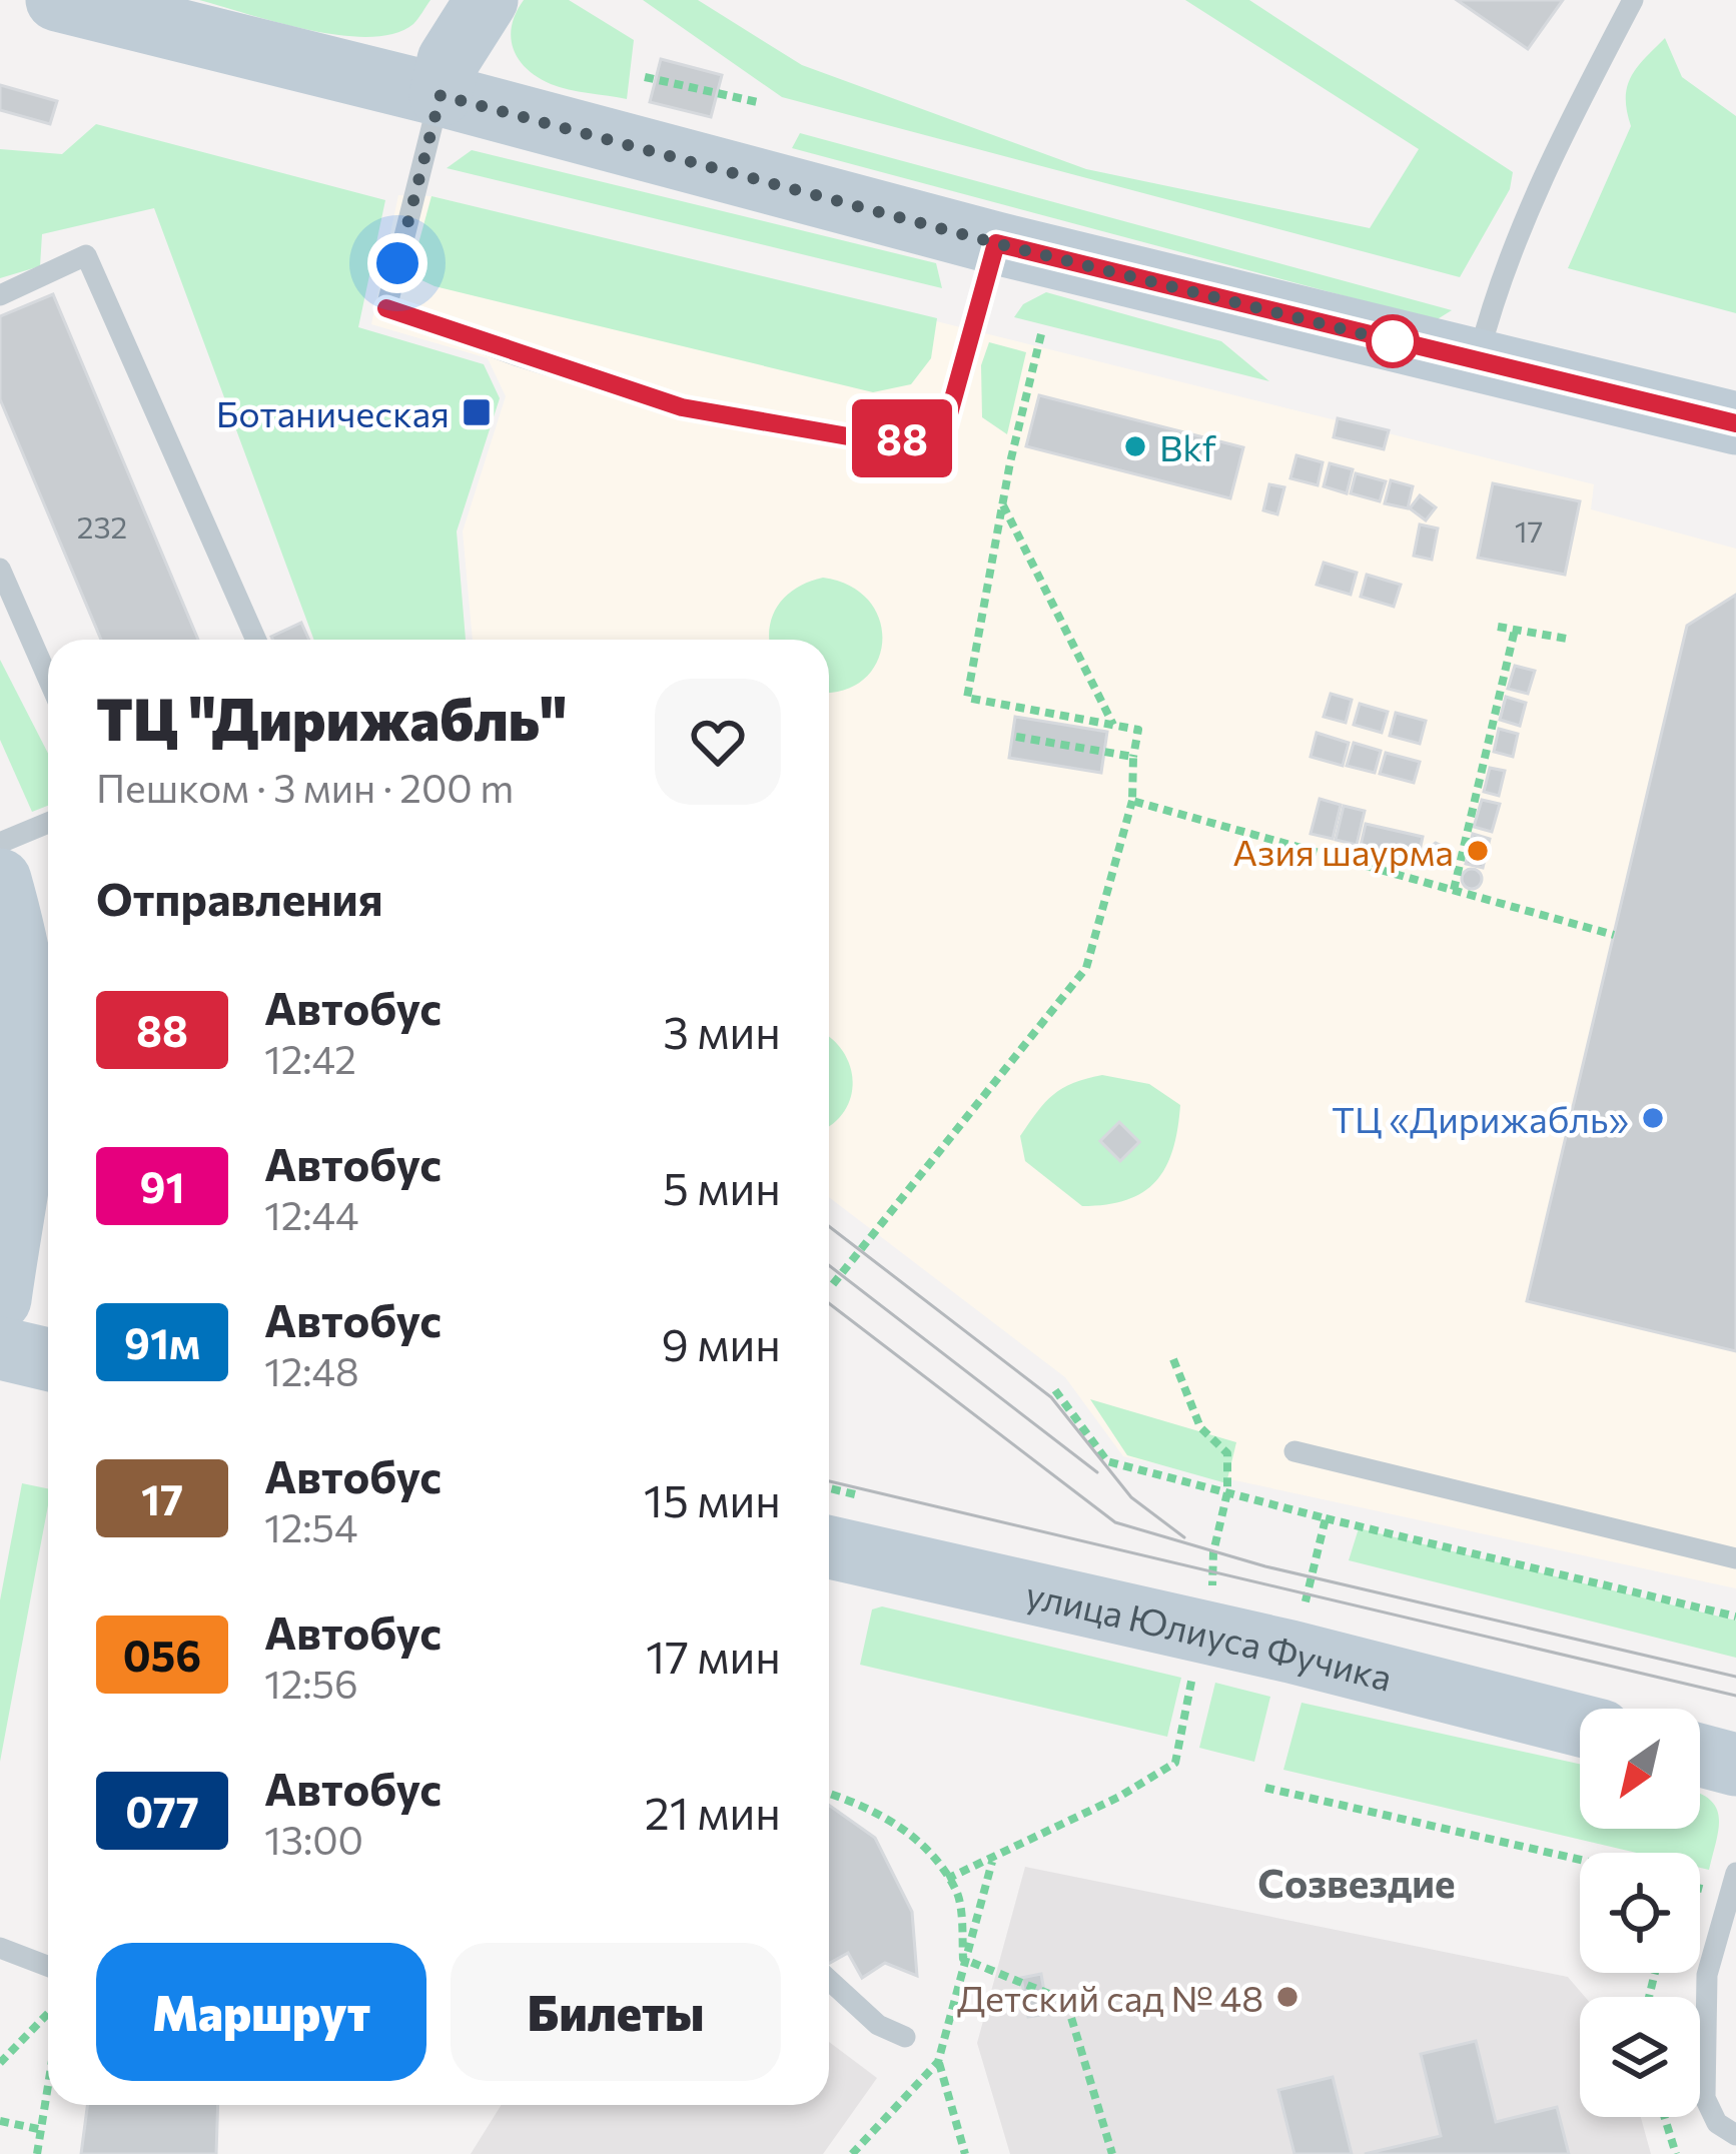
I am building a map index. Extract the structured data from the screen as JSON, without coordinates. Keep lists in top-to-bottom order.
{
  "streets": {
    "street": ["улица Юлиуса Фучика"]
  },
  "districts": ["Созвездие"],
  "places": {
    "transit": ["Ботаническая"],
    "other": [
      "Bkf",
      "Азия шаурма",
      "ТЦ «Дирижабль»",
      "Детский сад № 48"
    ]
  },
  "lines": ["bus line 88"],
  "house_numbers": ["232", "17"],
  "north": "bottom left",
  "page": {
    "on_map": "88",
    "heading": [
      ["ТЦ \"Дирижабль\"", "Пешком · 3 мин · 200 m"],
      "Отправления"
    ],
    "list": [
      {
        "mark": "88",
        "name": "Автобус",
        "note": "12:42",
        "value": "3 мин"
      },
      {
        "mark": "91",
        "name": "Автобус",
        "note": "12:44",
        "value": "5 мин"
      },
      {
        "mark": "91м",
        "name": "Автобус",
        "note": "12:48",
        "value": "9 мин"
      },
      {
        "mark": "17",
        "name": "Автобус",
        "note": "12:54",
        "value": "15 мин"
      },
      {
        "mark": "056",
        "name": "Автобус",
        "note": "12:56",
        "value": "17 мин"
      },
      {
        "mark": "077",
        "name": "Автобус",
        "note": "13:00",
        "value": "21 мин"
      }
    ],
    "buttons": ["Маршрут", "Билеты"]
  }
}
